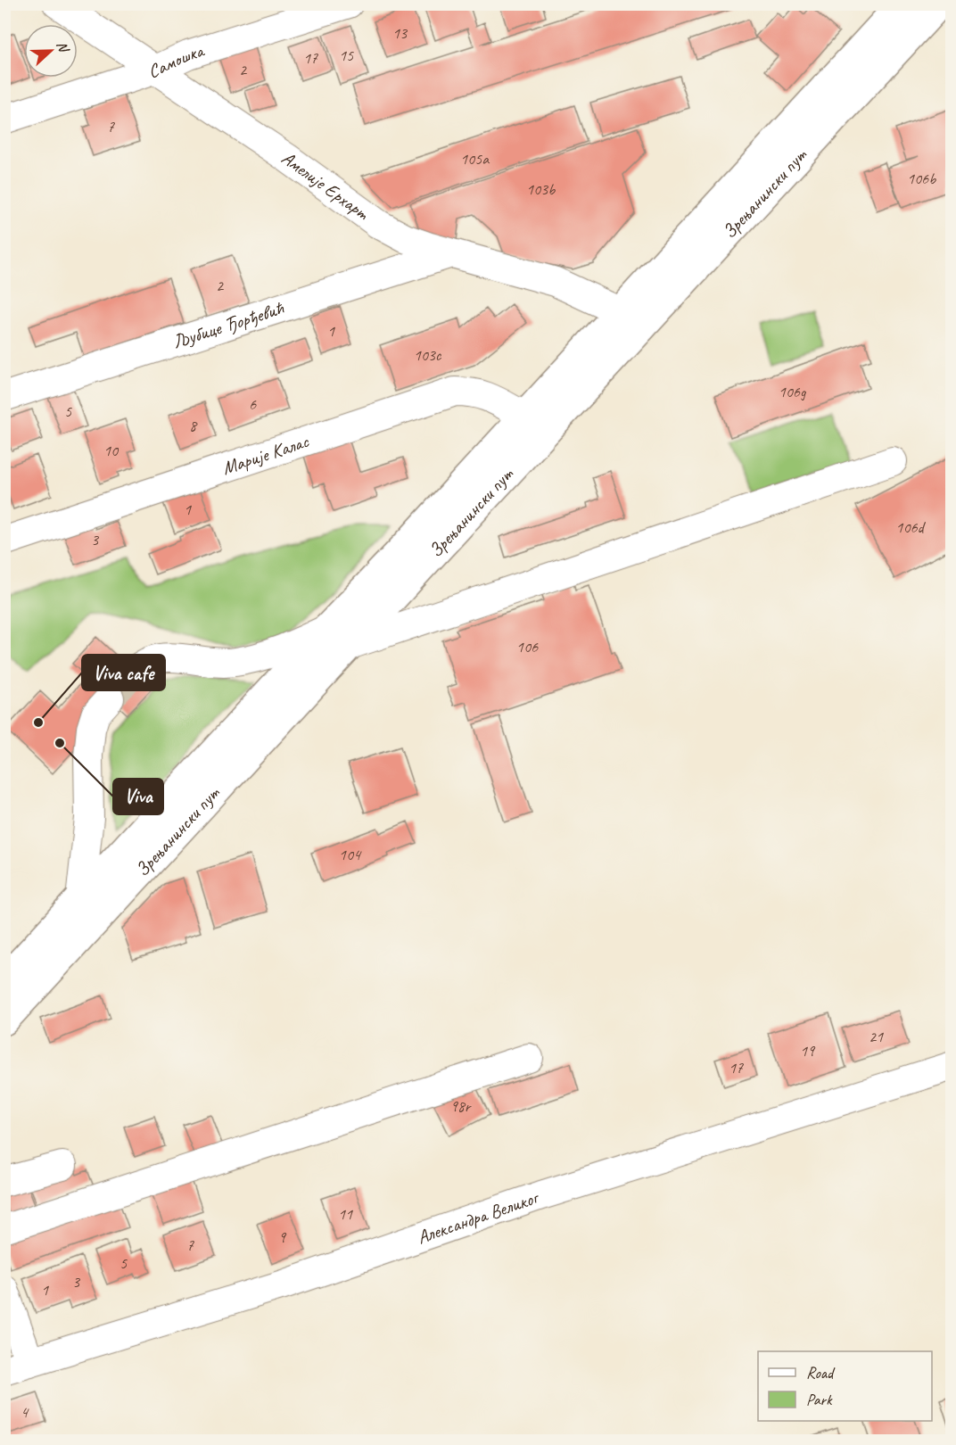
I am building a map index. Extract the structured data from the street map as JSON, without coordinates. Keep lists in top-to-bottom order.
{
  "streets": {
    "main road": ["Зрењанински пут"],
    "street": [
      "Самошка",
      "Амелије Ерхарт",
      "Љубице Ђорђевић",
      "Марије Калас",
      "Александра Великог"
    ]
  },
  "crossings": [
    ["Самошка", "Амелије Ерхарт"],
    ["Амелије Ерхарт", "Зрењанински пут"],
    ["Амелије Ерхарт", "Љубице Ђорђевић"],
    ["Зрењанински пут", "Марије Калас"]
  ],
  "places": ["Viva cafe", "Viva"],
  "house_numbers": [
    "13",
    "15",
    "17",
    "2",
    "7",
    "105a",
    "106b",
    "103b",
    "2",
    "1",
    "103c",
    "106g",
    "6",
    "5",
    "8",
    "10",
    "1",
    "106d",
    "3",
    "106",
    "104",
    "21",
    "19",
    "17",
    "98r",
    "11",
    "9",
    "7",
    "5",
    "3",
    "1",
    "4"
  ],
  "legend": ["Road", "Park"],
  "north": "right"
}
